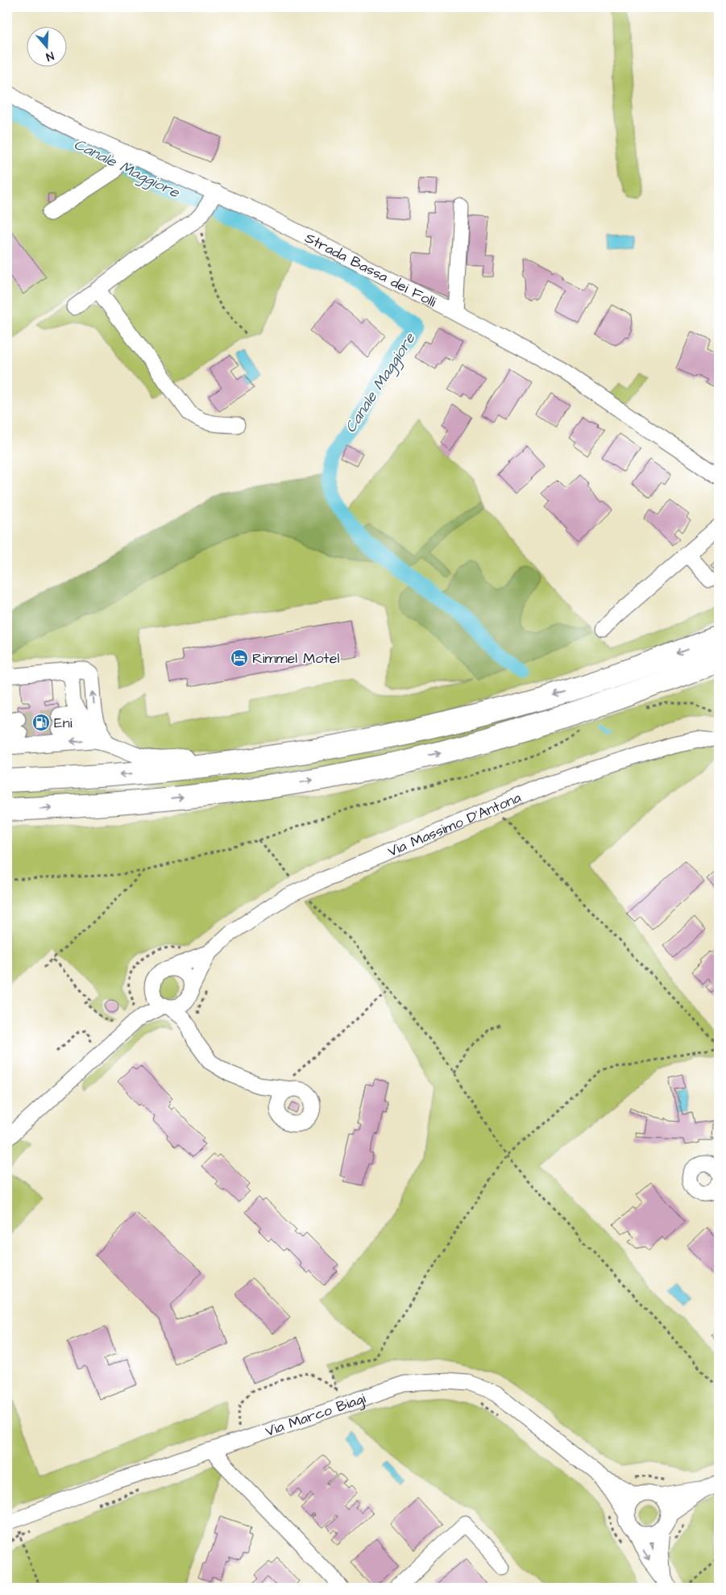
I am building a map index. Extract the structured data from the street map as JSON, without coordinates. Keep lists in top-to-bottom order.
{
  "streets": {
    "street": ["Strada Bassa dei Folli", "Via Massimo D'Antona", "Via Marco Biagi"]
  },
  "water": ["Canale Maggiore"],
  "places": {
    "hotel": ["Rimmel Motel"],
    "fuel station": ["Eni"]
  },
  "north": "bottom"
}
